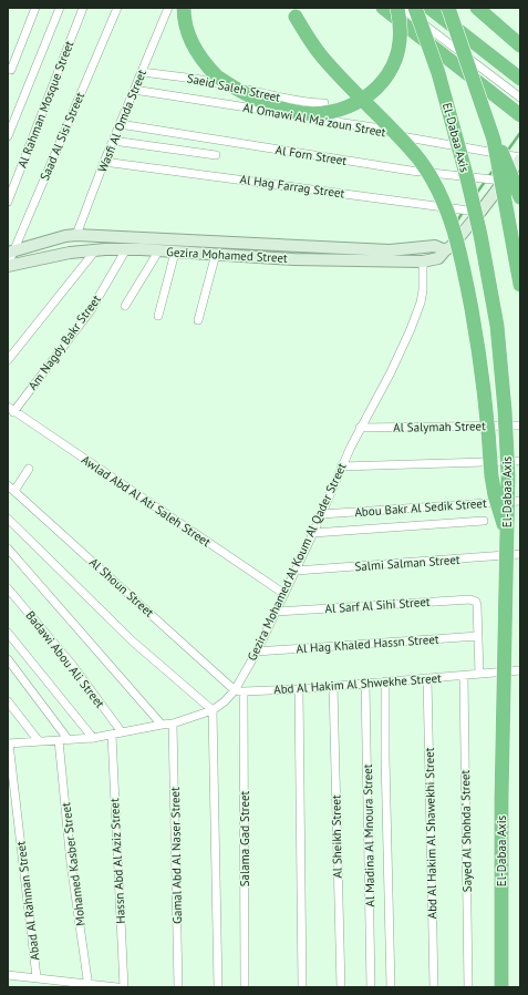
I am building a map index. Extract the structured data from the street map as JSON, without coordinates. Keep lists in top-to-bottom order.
{
  "streets": {
    "highway": ["El-Dabaa Axis"],
    "main road": ["Gezira Mohamed Street"],
    "street": [
      "Saeid Saleh Street",
      "Al Rahman Mosque Street",
      "Al Omawi Al Ma'zoun Street",
      "Wasfi Al Omda Street",
      "Saad Al Sisi Street",
      "Al Forn Street",
      "Al Hag Farrag Street",
      "Am Nagdy Bakr Street",
      "Al Salymah Street",
      "Awlad Abd Al Ati Saleh Street",
      "Abou Bakr Al Sedik Street",
      "Gezira Mohamed Al Koum Al Qader Street",
      "Salmi Salman Street",
      "Al Shoun Street",
      "Al Sarf Al Sihi Street",
      "Al Hag Khaled Hassn Street",
      "Badawi Abou Ali Street",
      "Abd Al Hakim Al Shwekhe Street",
      "Sayed Al Shohda' Street",
      "Abd Al Hakim Al Shawekhi Street",
      "Al Madina Al Mnoura Street",
      "Al Sheikh Street",
      "Salama Gad Street",
      "Gamal Abd Al Naser Street",
      "Hassn Abd Al Aziz Street",
      "Mohamed Kasber Street",
      "Abad Al Rahman Street"
    ]
  },
  "crossings": [
    ["Saeid Saleh Street", "Wasfi Al Omda Street"],
    ["Al Omawi Al Ma'zoun Street", "Wasfi Al Omda Street"],
    ["Al Omawi Al Ma'zoun Street", "Gezira Mohamed Street"],
    ["Wasfi Al Omda Street", "Al Forn Street"],
    ["Wasfi Al Omda Street", "Al Hag Farrag Street"],
    ["Wasfi Al Omda Street", "Gezira Mohamed Street"],
    ["Saad Al Sisi Street", "Gezira Mohamed Street"],
    ["Al Forn Street", "Gezira Mohamed Street"],
    ["Al Hag Farrag Street", "Gezira Mohamed Street"],
    ["Gezira Mohamed Street", "Am Nagdy Bakr Street"],
    ["Gezira Mohamed Street", "Gezira Mohamed Al Koum Al Qader Street"],
    ["Am Nagdy Bakr Street", "Awlad Abd Al Ati Saleh Street"],
    ["Al Salymah Street", "Gezira Mohamed Al Koum Al Qader Street"],
    ["Awlad Abd Al Ati Saleh Street", "Gezira Mohamed Al Koum Al Qader Street"],
    ["Abou Bakr Al Sedik Street", "Gezira Mohamed Al Koum Al Qader Street"],
    ["Gezira Mohamed Al Koum Al Qader Street", "Salmi Salman Street"],
    ["Gezira Mohamed Al Koum Al Qader Street", "Al Shoun Street"],
    ["Gezira Mohamed Al Koum Al Qader Street", "Al Sarf Al Sihi Street"],
    ["Gezira Mohamed Al Koum Al Qader Street", "Al Hag Khaled Hassn Street"],
    ["Gezira Mohamed Al Koum Al Qader Street", "Badawi Abou Ali Street"],
    ["Gezira Mohamed Al Koum Al Qader Street", "Abd Al Hakim Al Shwekhe Street"],
    ["Gezira Mohamed Al Koum Al Qader Street", "Gamal Abd Al Naser Street"],
    ["Gezira Mohamed Al Koum Al Qader Street", "Hassn Abd Al Aziz Street"],
    ["Gezira Mohamed Al Koum Al Qader Street", "Mohamed Kasber Street"],
    ["Gezira Mohamed Al Koum Al Qader Street", "Abad Al Rahman Street"],
    ["Al Shoun Street", "Abd Al Hakim Al Shwekhe Street"],
    ["Al Sarf Al Sihi Street", "Al Hag Khaled Hassn Street"],
    ["Abd Al Hakim Al Shwekhe Street", "Sayed Al Shohda' Street"],
    ["Abd Al Hakim Al Shwekhe Street", "Abd Al Hakim Al Shawekhi Street"],
    ["Abd Al Hakim Al Shwekhe Street", "Al Madina Al Mnoura Street"],
    ["Abd Al Hakim Al Shwekhe Street", "Al Sheikh Street"],
    ["Abd Al Hakim Al Shwekhe Street", "Salama Gad Street"]
  ]
}
